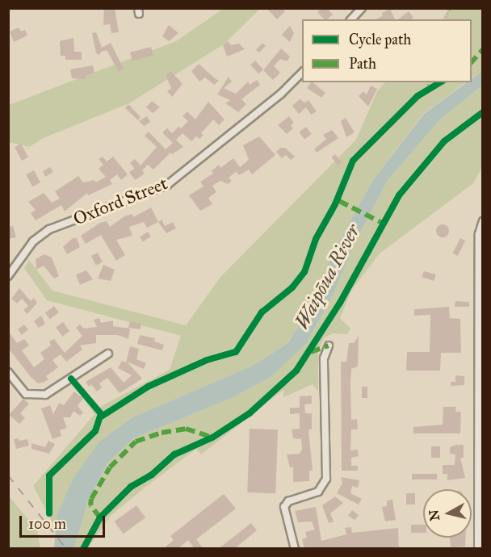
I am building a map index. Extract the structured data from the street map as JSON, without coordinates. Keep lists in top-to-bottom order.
{
  "streets": {
    "street": ["Oxford Street"]
  },
  "water": ["Waipōua River"],
  "legend": ["Cycle path", "Path"],
  "scale_bar": "100 m",
  "north": "left"
}
